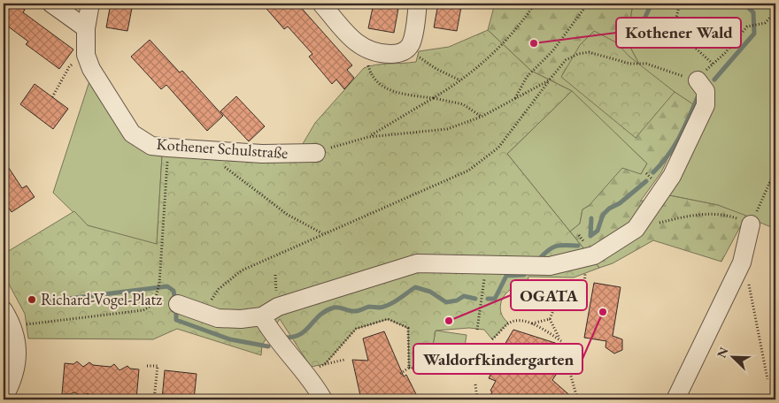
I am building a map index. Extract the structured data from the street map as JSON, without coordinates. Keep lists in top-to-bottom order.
{
  "streets": {
    "street": ["Kothener Schulstraße"]
  },
  "places": [
    "Kothener Wald",
    "Richard-Vogel-Platz",
    "Waldorfkindergarten",
    "OGATA"
  ],
  "north": "top left"
}
